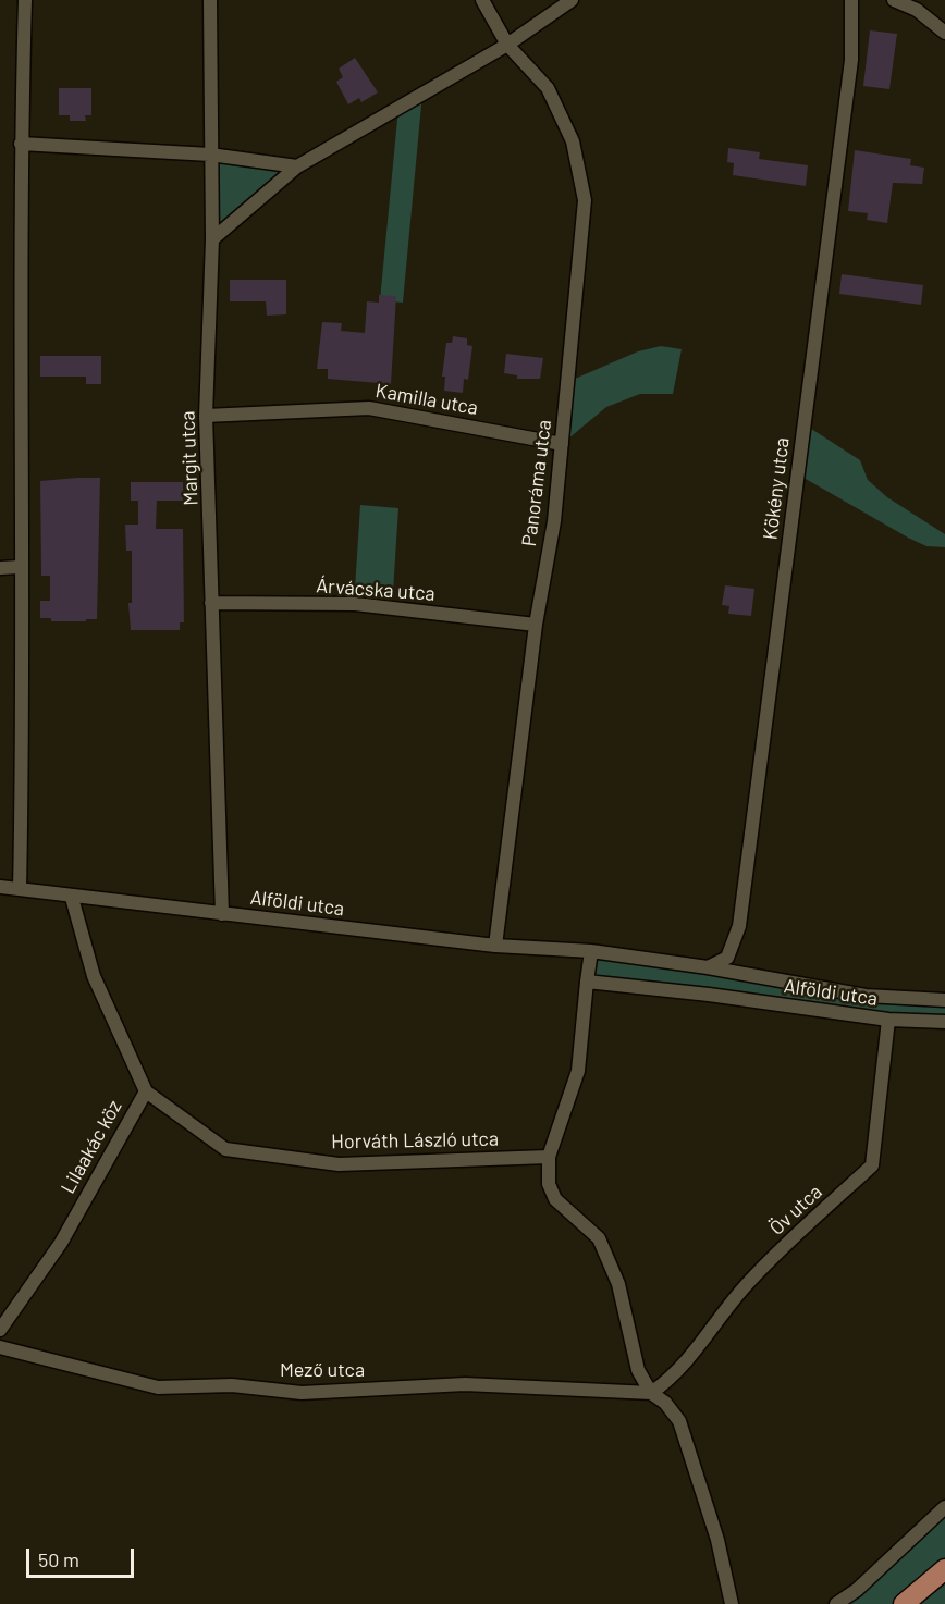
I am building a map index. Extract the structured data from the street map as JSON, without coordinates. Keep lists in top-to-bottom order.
{
  "streets": {
    "street": [
      "Kamilla utca",
      "Margit utca",
      "Panoráma utca",
      "Kökény utca",
      "Árvácska utca",
      "Alföldi utca",
      "Horváth László utca",
      "Lilaakác köz",
      "Öv utca",
      "Mező utca"
    ]
  },
  "crossings": [
    ["Kamilla utca", "Margit utca"],
    ["Kamilla utca", "Panoráma utca"],
    ["Margit utca", "Árvácska utca"],
    ["Margit utca", "Alföldi utca"],
    ["Panoráma utca", "Árvácska utca"],
    ["Panoráma utca", "Alföldi utca"],
    ["Kökény utca", "Alföldi utca"],
    ["Alföldi utca", "Lilaakác köz"],
    ["Alföldi utca", "Öv utca"],
    ["Horváth László utca", "Lilaakác köz"],
    ["Öv utca", "Mező utca"]
  ],
  "scale_bar": "50 m"
}
